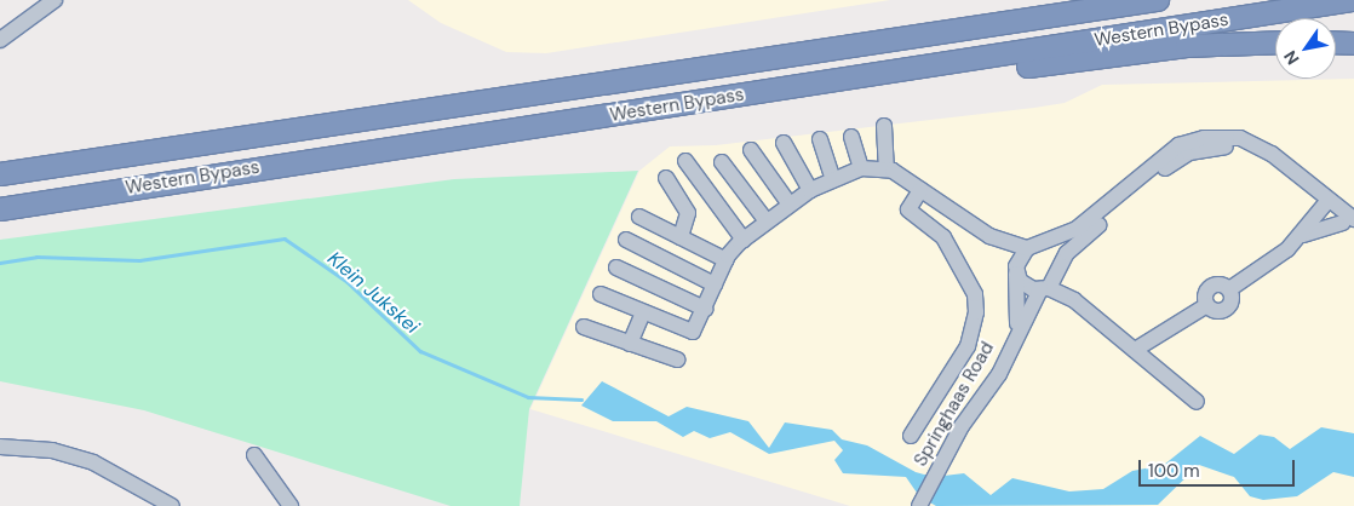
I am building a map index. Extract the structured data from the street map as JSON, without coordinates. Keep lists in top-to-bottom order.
{
  "streets": {
    "highway": ["Western Bypass"],
    "street": ["Springhaas Road"]
  },
  "water": ["Klein Jukskei"],
  "scale_bar": "100 m",
  "north": "bottom left"
}
